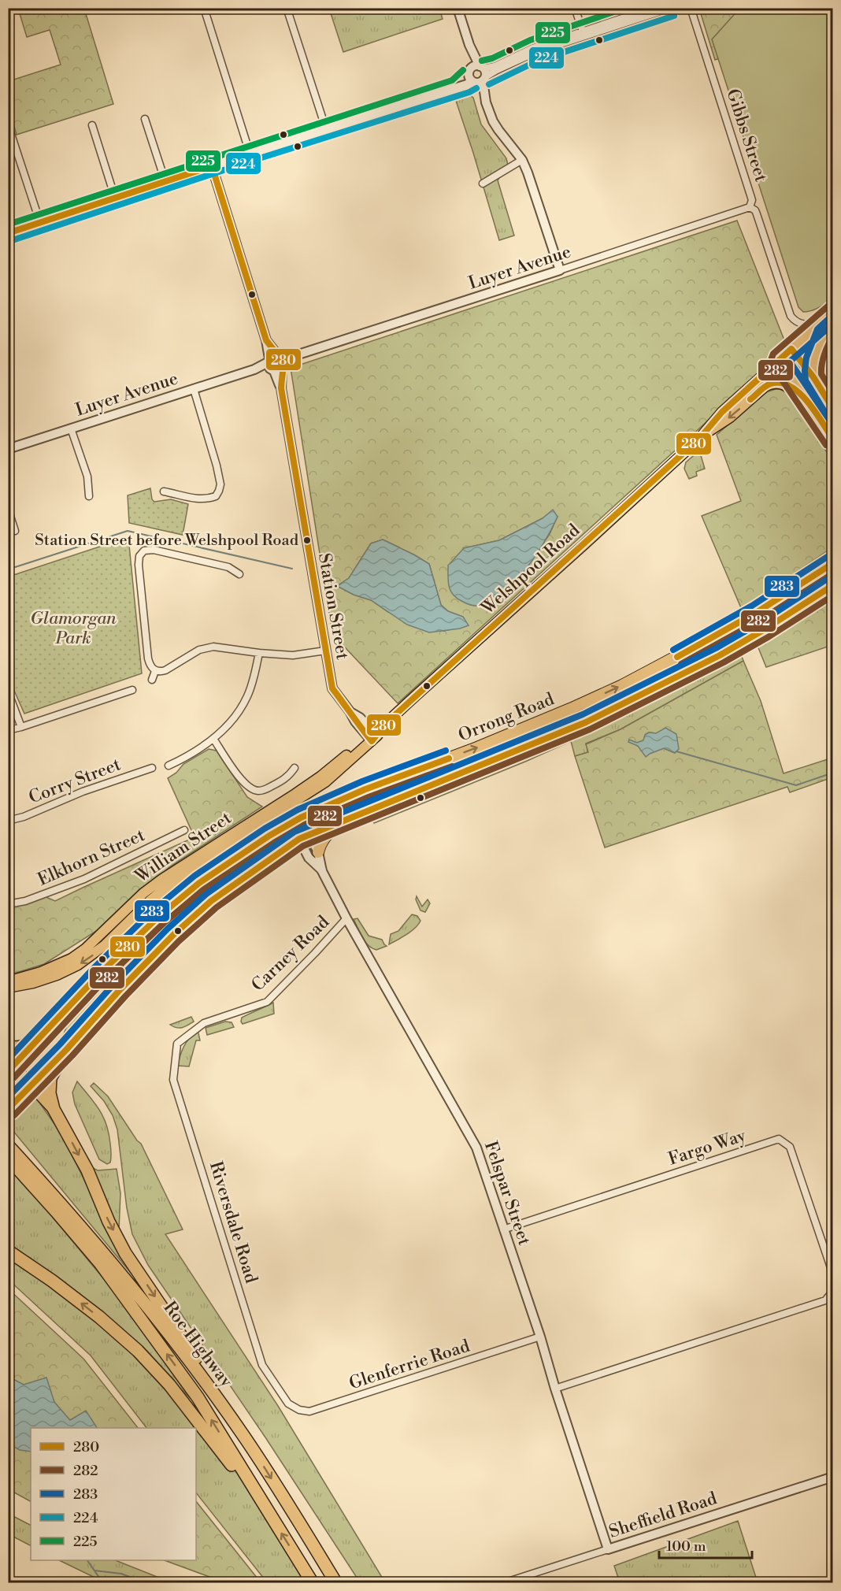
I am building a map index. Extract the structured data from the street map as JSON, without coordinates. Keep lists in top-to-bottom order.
{
  "streets": {
    "highway": ["Orrong Road", "Roe Highway"],
    "main road": ["Welshpool Road", "William Street"],
    "street": [
      "Gibbs Street",
      "Luyer Avenue",
      "Station Street",
      "Corry Street",
      "Elkhorn Street",
      "Carney Road",
      "Fargo Way",
      "Felspar Street",
      "Riversdale Road",
      "Glenferrie Road",
      "Sheffield Road"
    ]
  },
  "crossings": [
    ["Gibbs Street", "Luyer Avenue"],
    ["Gibbs Street", "Welshpool Road"],
    ["Luyer Avenue", "Station Street"],
    ["Welshpool Road", "Station Street"],
    ["Welshpool Road", "William Street"],
    ["Station Street", "William Street"],
    ["Orrong Road", "Felspar Street"],
    ["Carney Road", "Felspar Street"],
    ["Carney Road", "Riversdale Road"],
    ["Fargo Way", "Felspar Street"],
    ["Felspar Street", "Glenferrie Road"],
    ["Felspar Street", "Sheffield Road"],
    ["Riversdale Road", "Glenferrie Road"]
  ],
  "parks": ["Glamorgan Park"],
  "places": ["Station Street before Welshpool Road"],
  "lines": [
    "transit line 225",
    "transit line 224",
    "transit line 280",
    "transit line 282",
    "transit line 283"
  ],
  "legend": [
    "280",
    "282",
    "283",
    "224",
    "225"
  ],
  "scale_bar": "100 m"
}
